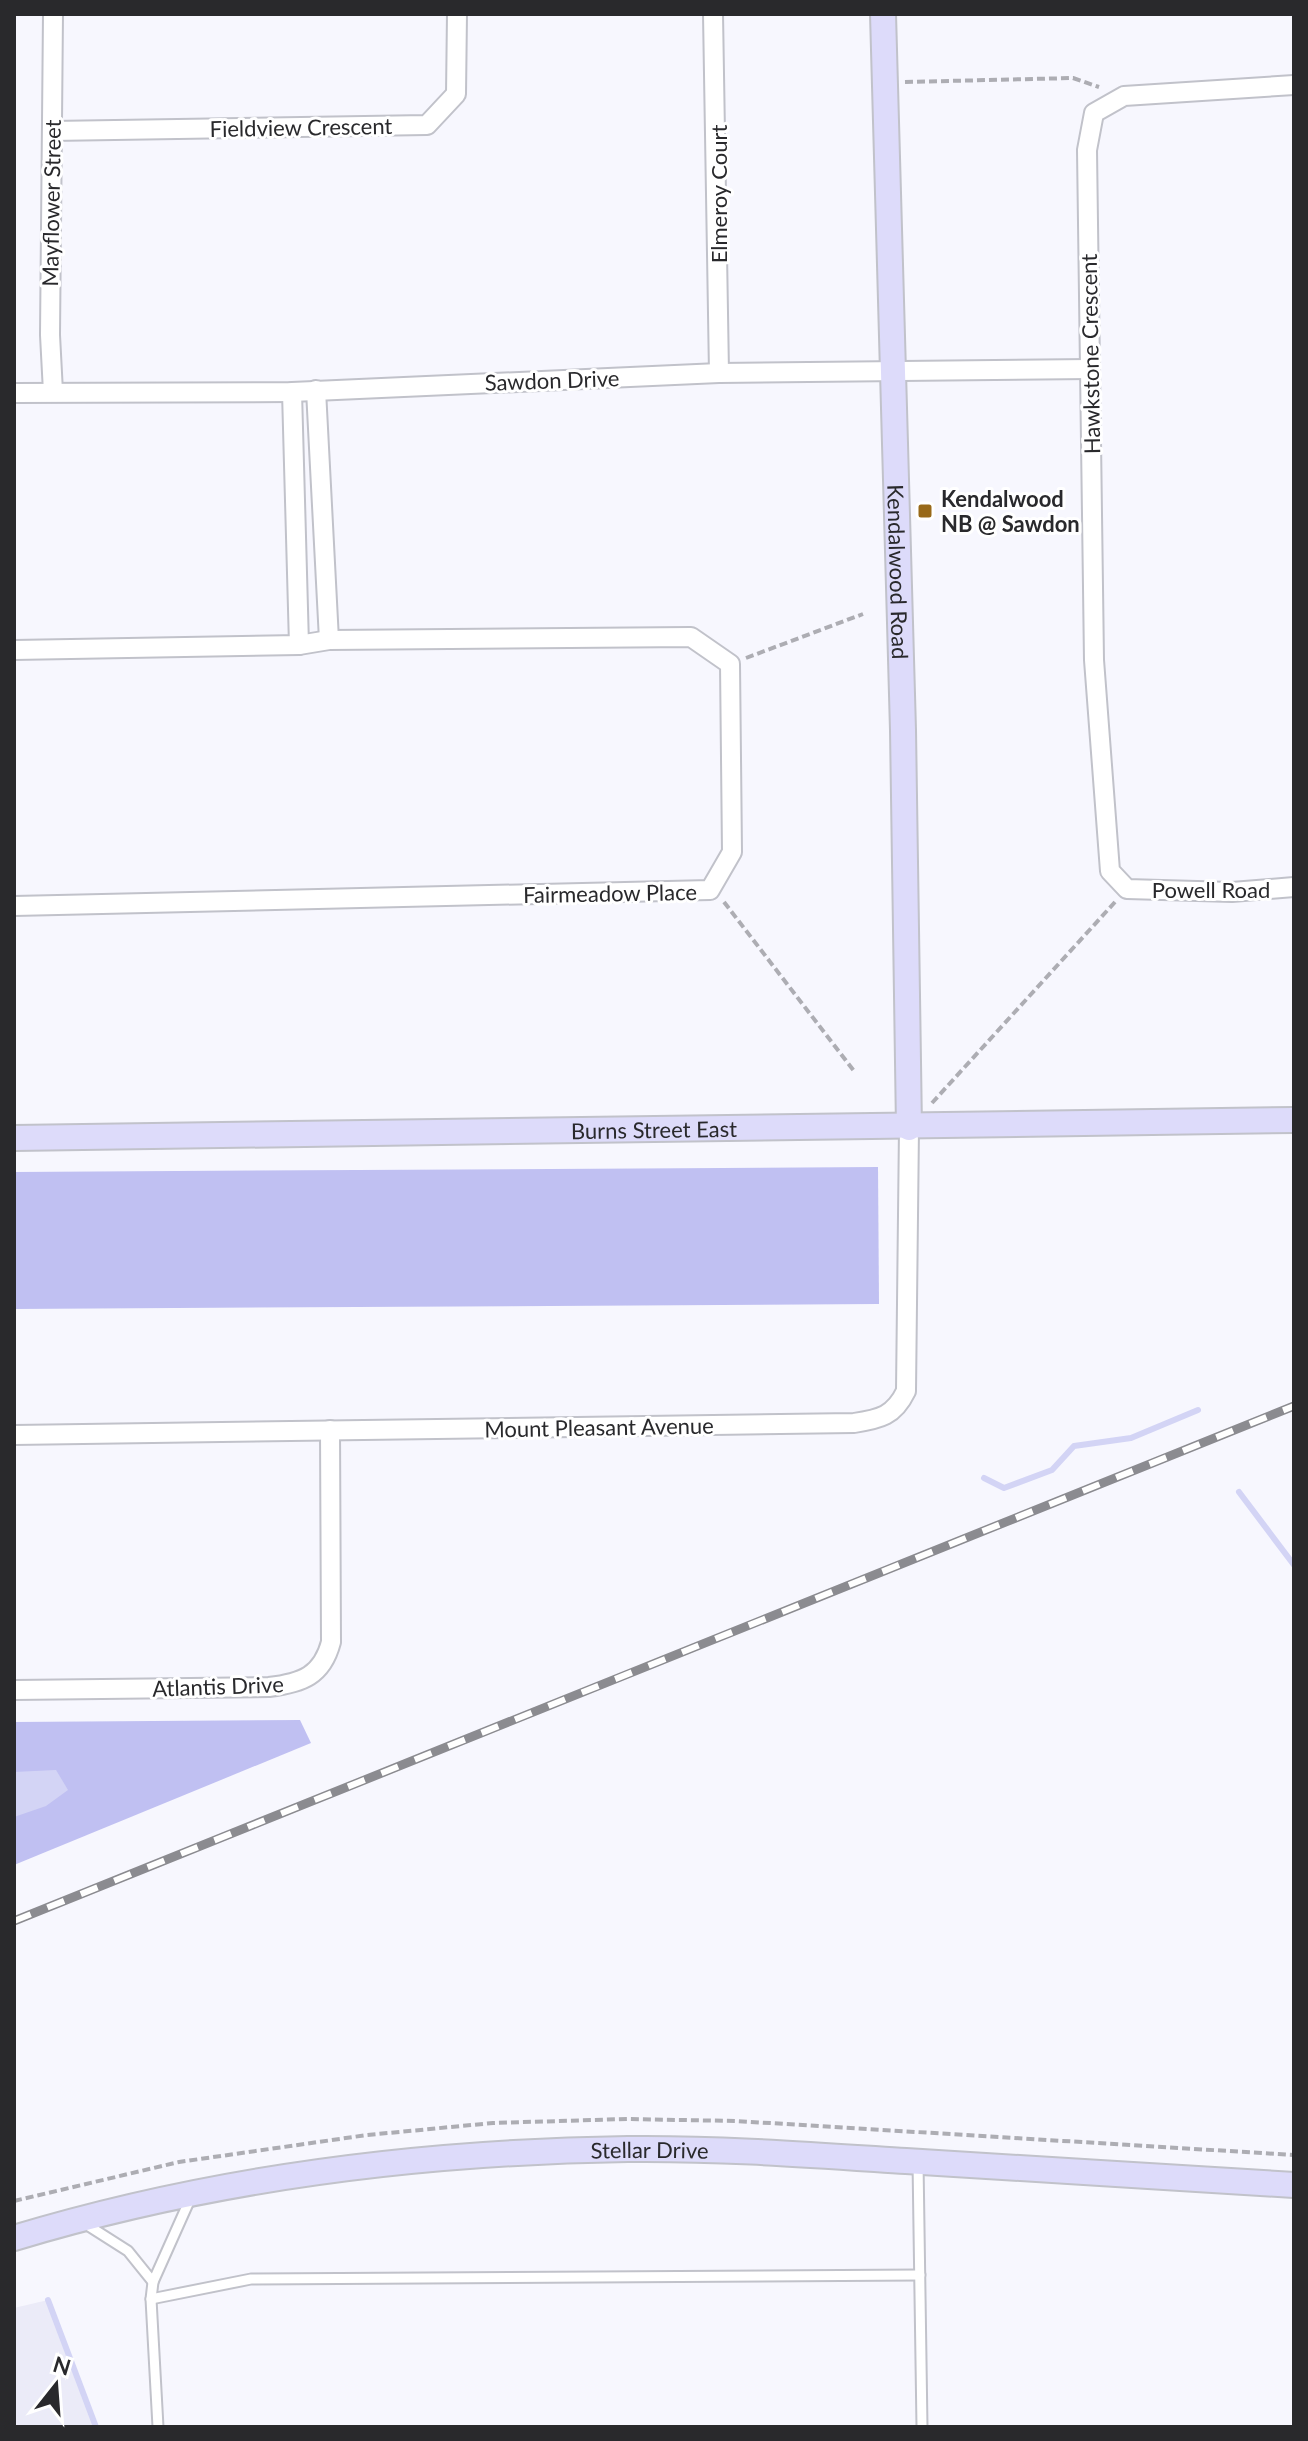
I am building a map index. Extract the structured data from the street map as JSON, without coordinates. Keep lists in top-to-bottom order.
{
  "streets": {
    "street": [
      "Fieldview Crescent",
      "Elmeroy Court",
      "Mayflower Street",
      "Hawkstone Crescent",
      "Sawdon Drive",
      "Kendalwood Road",
      "Powell Road",
      "Fairmeadow Place",
      "Burns Street East",
      "Mount Pleasant Avenue",
      "Atlantis Drive",
      "Stellar Drive"
    ]
  },
  "crossings": [
    ["Fieldview Crescent", "Mayflower Street"],
    ["Elmeroy Court", "Sawdon Drive"],
    ["Mayflower Street", "Sawdon Drive"],
    ["Hawkstone Crescent", "Sawdon Drive"],
    ["Hawkstone Crescent", "Powell Road"],
    ["Sawdon Drive", "Kendalwood Road"],
    ["Kendalwood Road", "Burns Street East"],
    ["Kendalwood Road", "Mount Pleasant Avenue"],
    ["Burns Street East", "Mount Pleasant Avenue"],
    ["Mount Pleasant Avenue", "Atlantis Drive"]
  ],
  "places": {
    "transit": ["Kendalwood NB @ Sawdon"]
  },
  "north": "top"
}
